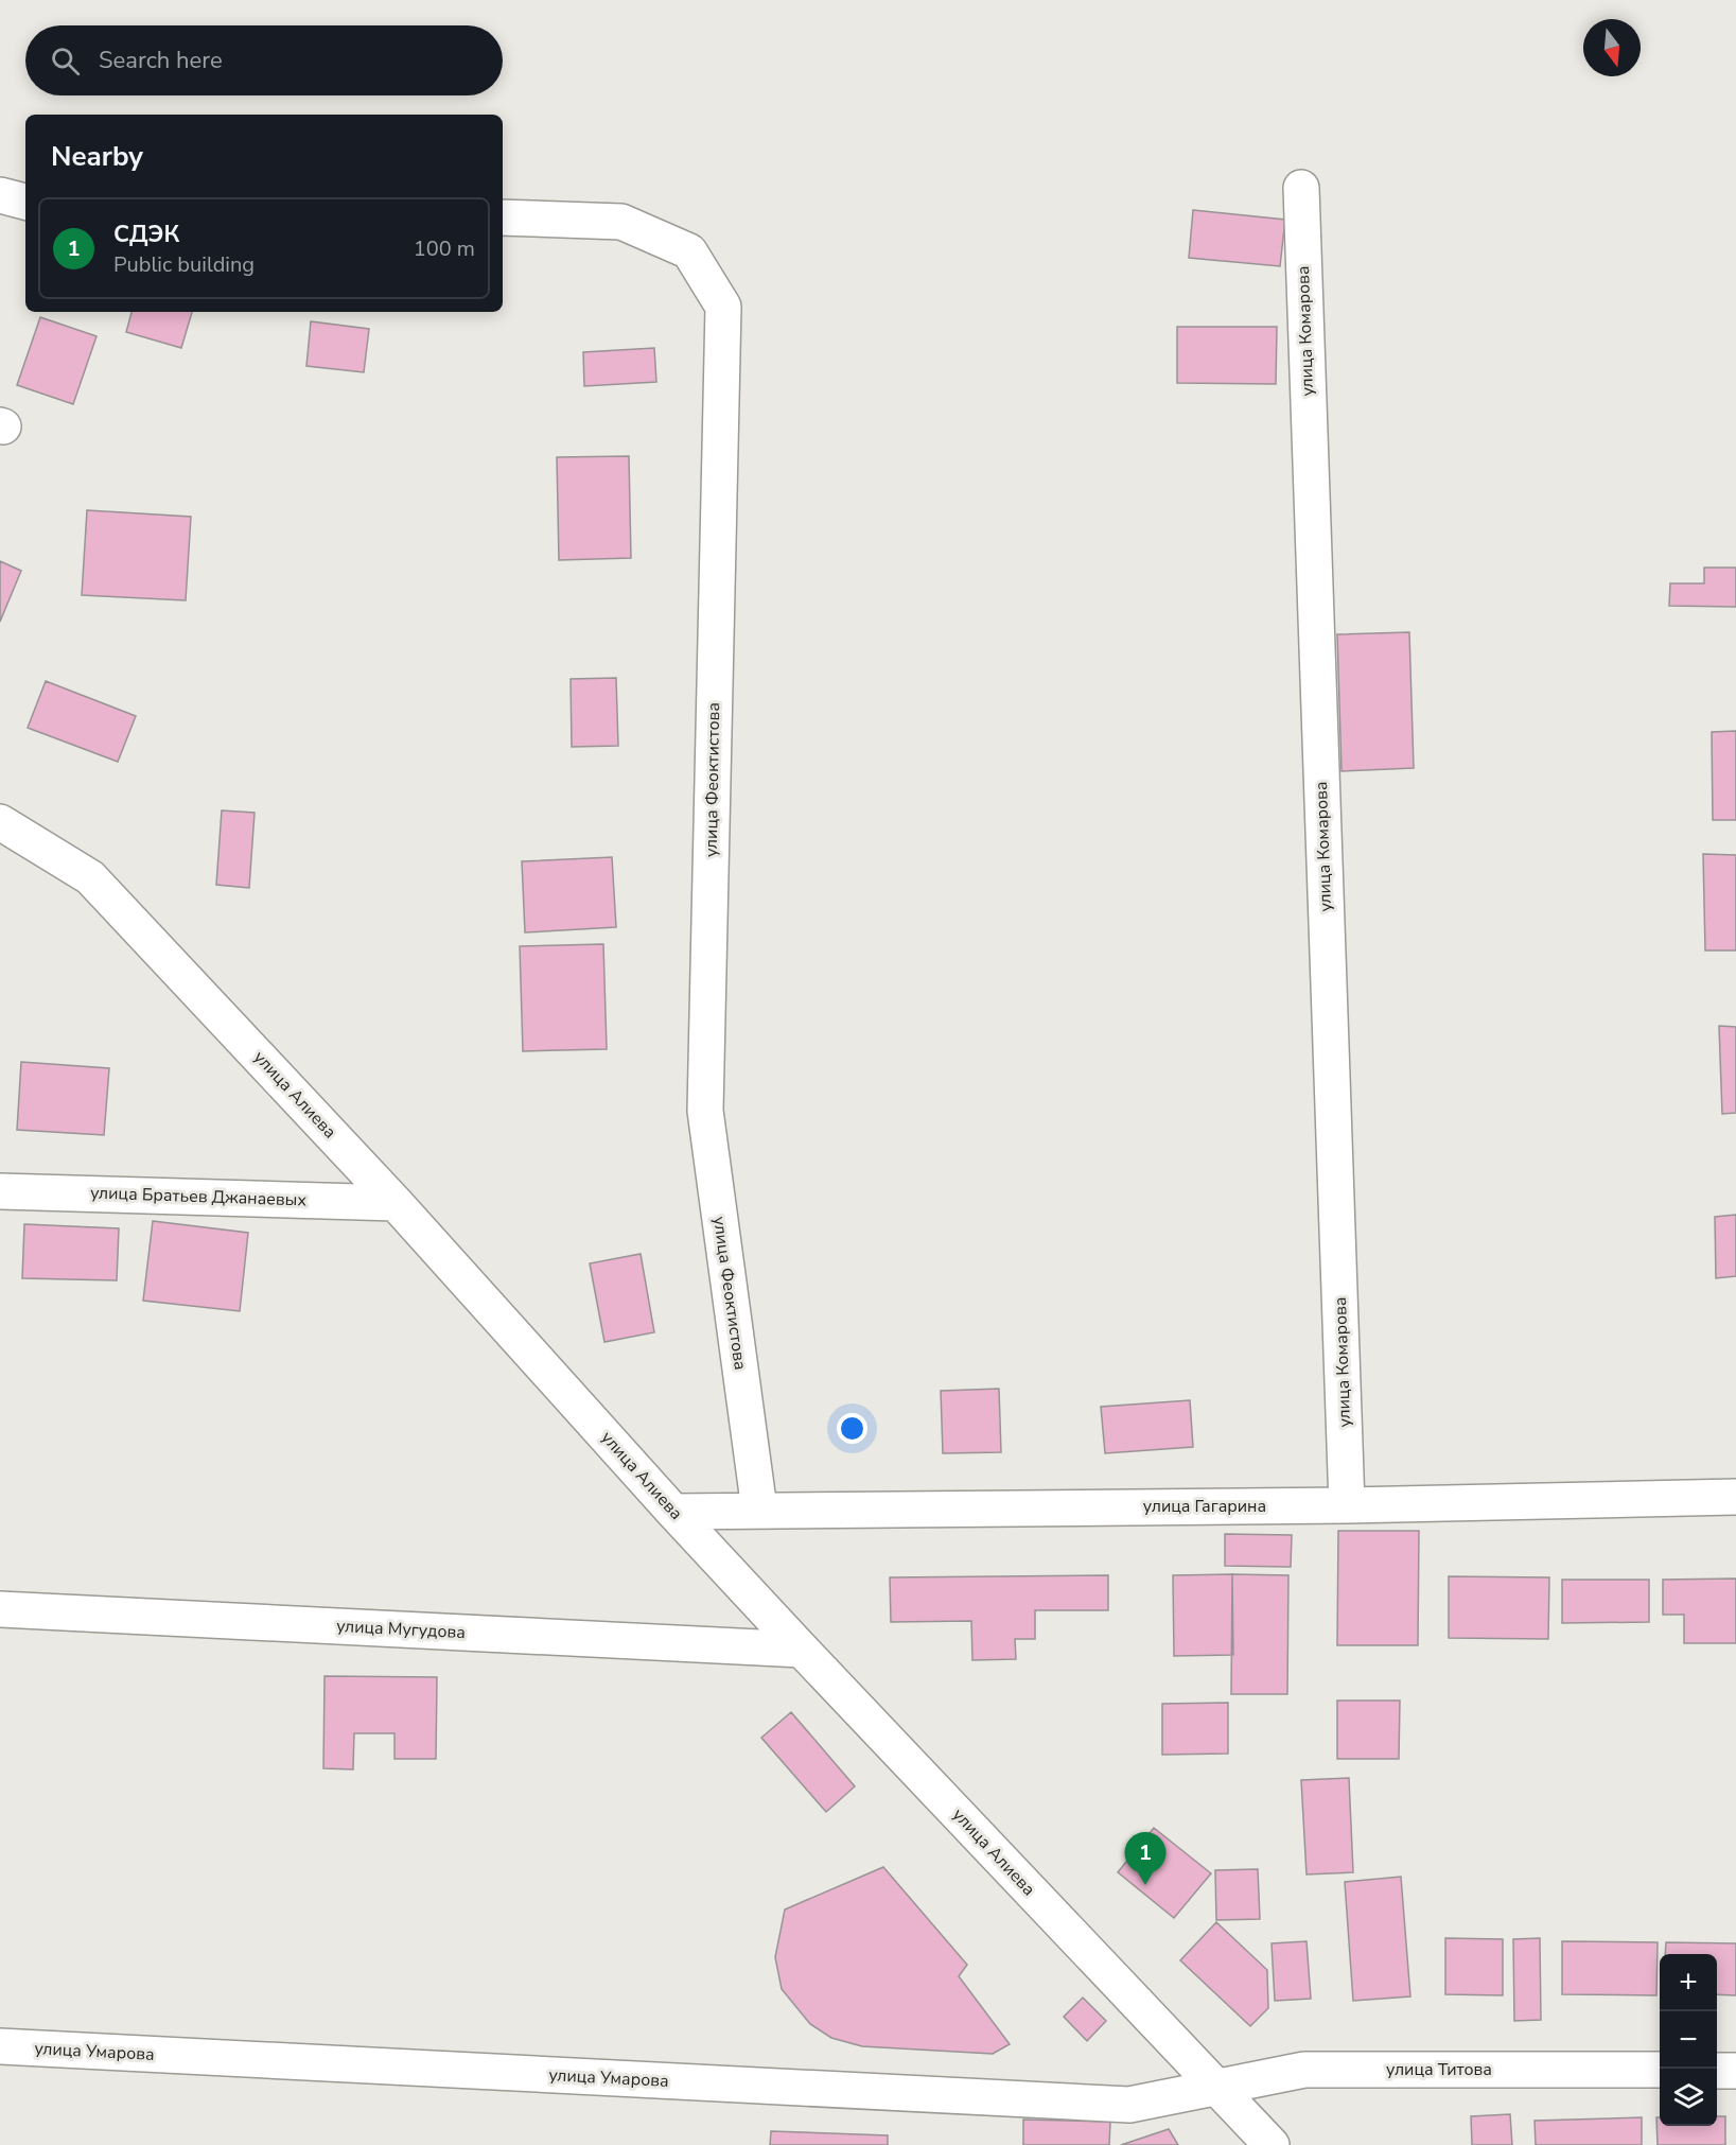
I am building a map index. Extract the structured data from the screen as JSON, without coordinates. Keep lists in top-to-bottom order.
{
  "streets": {
    "street": [
      "улица Комарова",
      "улица Феоктистова",
      "улица Алиева",
      "улица Братьев Джанаевых",
      "улица Гагарина",
      "улица Мугудова",
      "улица Умарова",
      "улица Титова"
    ]
  },
  "crossings": [
    ["улица Комарова", "улица Гагарина"],
    ["улица Феоктистова", "улица Гагарина"],
    ["улица Алиева", "улица Братьев Джанаевых"],
    ["улица Алиева", "улица Гагарина"],
    ["улица Алиева", "улица Мугудова"],
    ["улица Алиева", "улица Умарова"],
    ["улица Алиева", "улица Титова"],
    ["улица Умарова", "улица Титова"]
  ],
  "north": "bottom",
  "page": {
    "search": "Search here",
    "heading": "Nearby",
    "list": [
      {
        "mark": "1",
        "name": "СДЭК",
        "note": "Public building",
        "value": "100 m"
      }
    ],
    "pins": "1",
    "map_buttons": ["+", "−"]
  }
}
